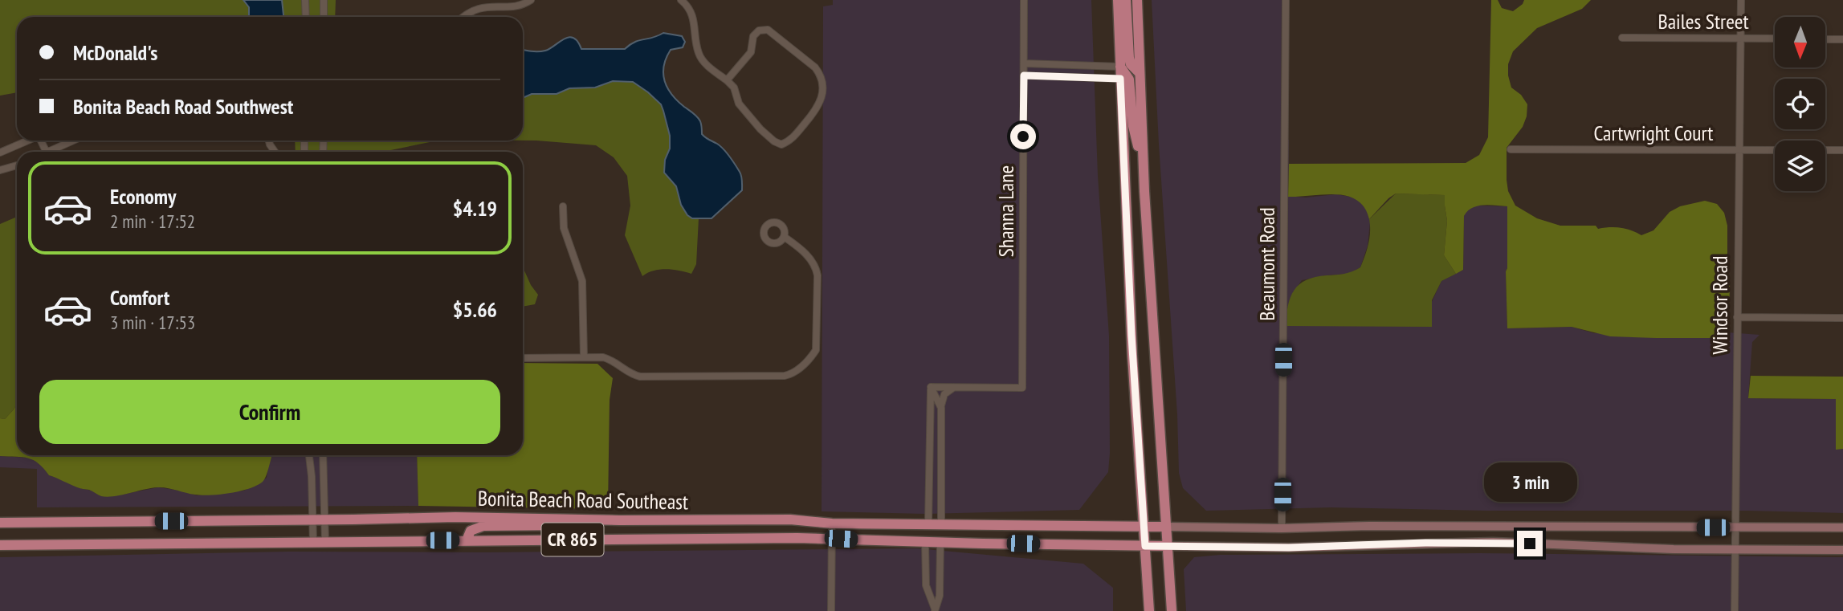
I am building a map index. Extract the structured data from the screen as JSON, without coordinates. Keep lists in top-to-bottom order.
{
  "streets": {
    "main road": ["Bonita Beach Road Southeast", "CR 865"],
    "street": [
      "Bailes Street",
      "Cartwright Court",
      "Shanna Lane",
      "Beaumont Road",
      "Windsor Road"
    ]
  },
  "crossings": [
    ["Bailes Street", "Windsor Road"],
    ["Cartwright Court", "Windsor Road"],
    ["Beaumont Road", "CR 865"],
    ["Windsor Road", "CR 865"],
    ["Bonita Beach Road Southeast", "CR 865"]
  ],
  "north": "bottom",
  "page": {
    "banner": ["McDonald's", "Bonita Beach Road Southwest"],
    "list": [
      {
        "name": "Economy",
        "note": "2 min · 17:52",
        "value": "$4.19"
      },
      {
        "name": "Comfort",
        "note": "3 min · 17:53",
        "value": "$5.66"
      }
    ],
    "buttons": "Confirm",
    "bubble": "3 min"
  }
}
